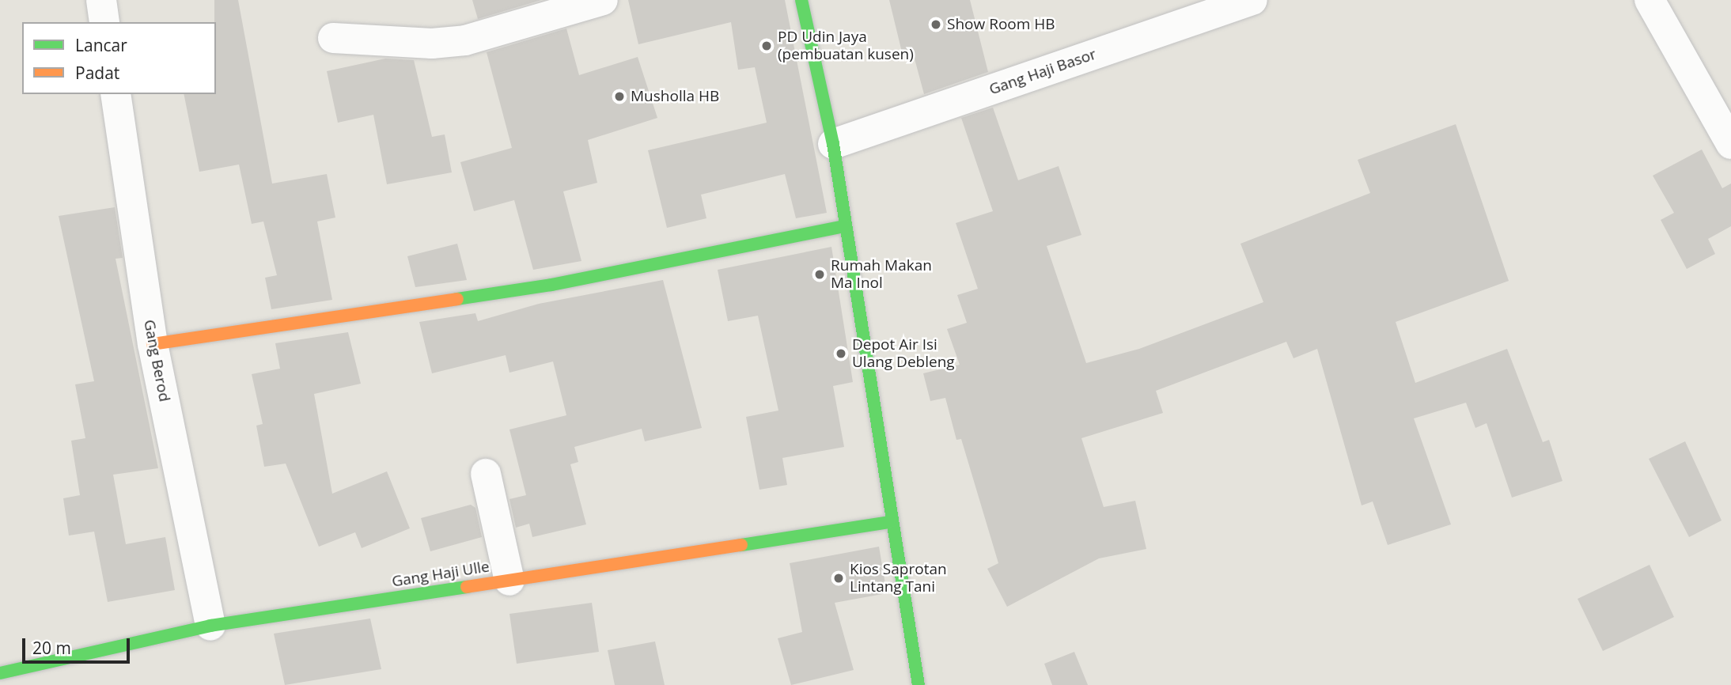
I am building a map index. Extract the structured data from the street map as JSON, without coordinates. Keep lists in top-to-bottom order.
{
  "streets": {
    "street": ["Gang Haji Basor", "Gang Berod", "Gang Haji Ulle"]
  },
  "crossings": [
    ["Gang Berod", "Gang Haji Ulle"]
  ],
  "places": [
    "Show Room HB",
    "PD Udin Jaya (pembuatan kusen)",
    "Musholla HB",
    "Rumah Makan Ma Inol",
    "Depot Air Isi Ulang Debleng",
    "Kios Saprotan Lintang Tani"
  ],
  "legend": ["Lancar", "Padat"],
  "scale_bar": "20 m"
}
